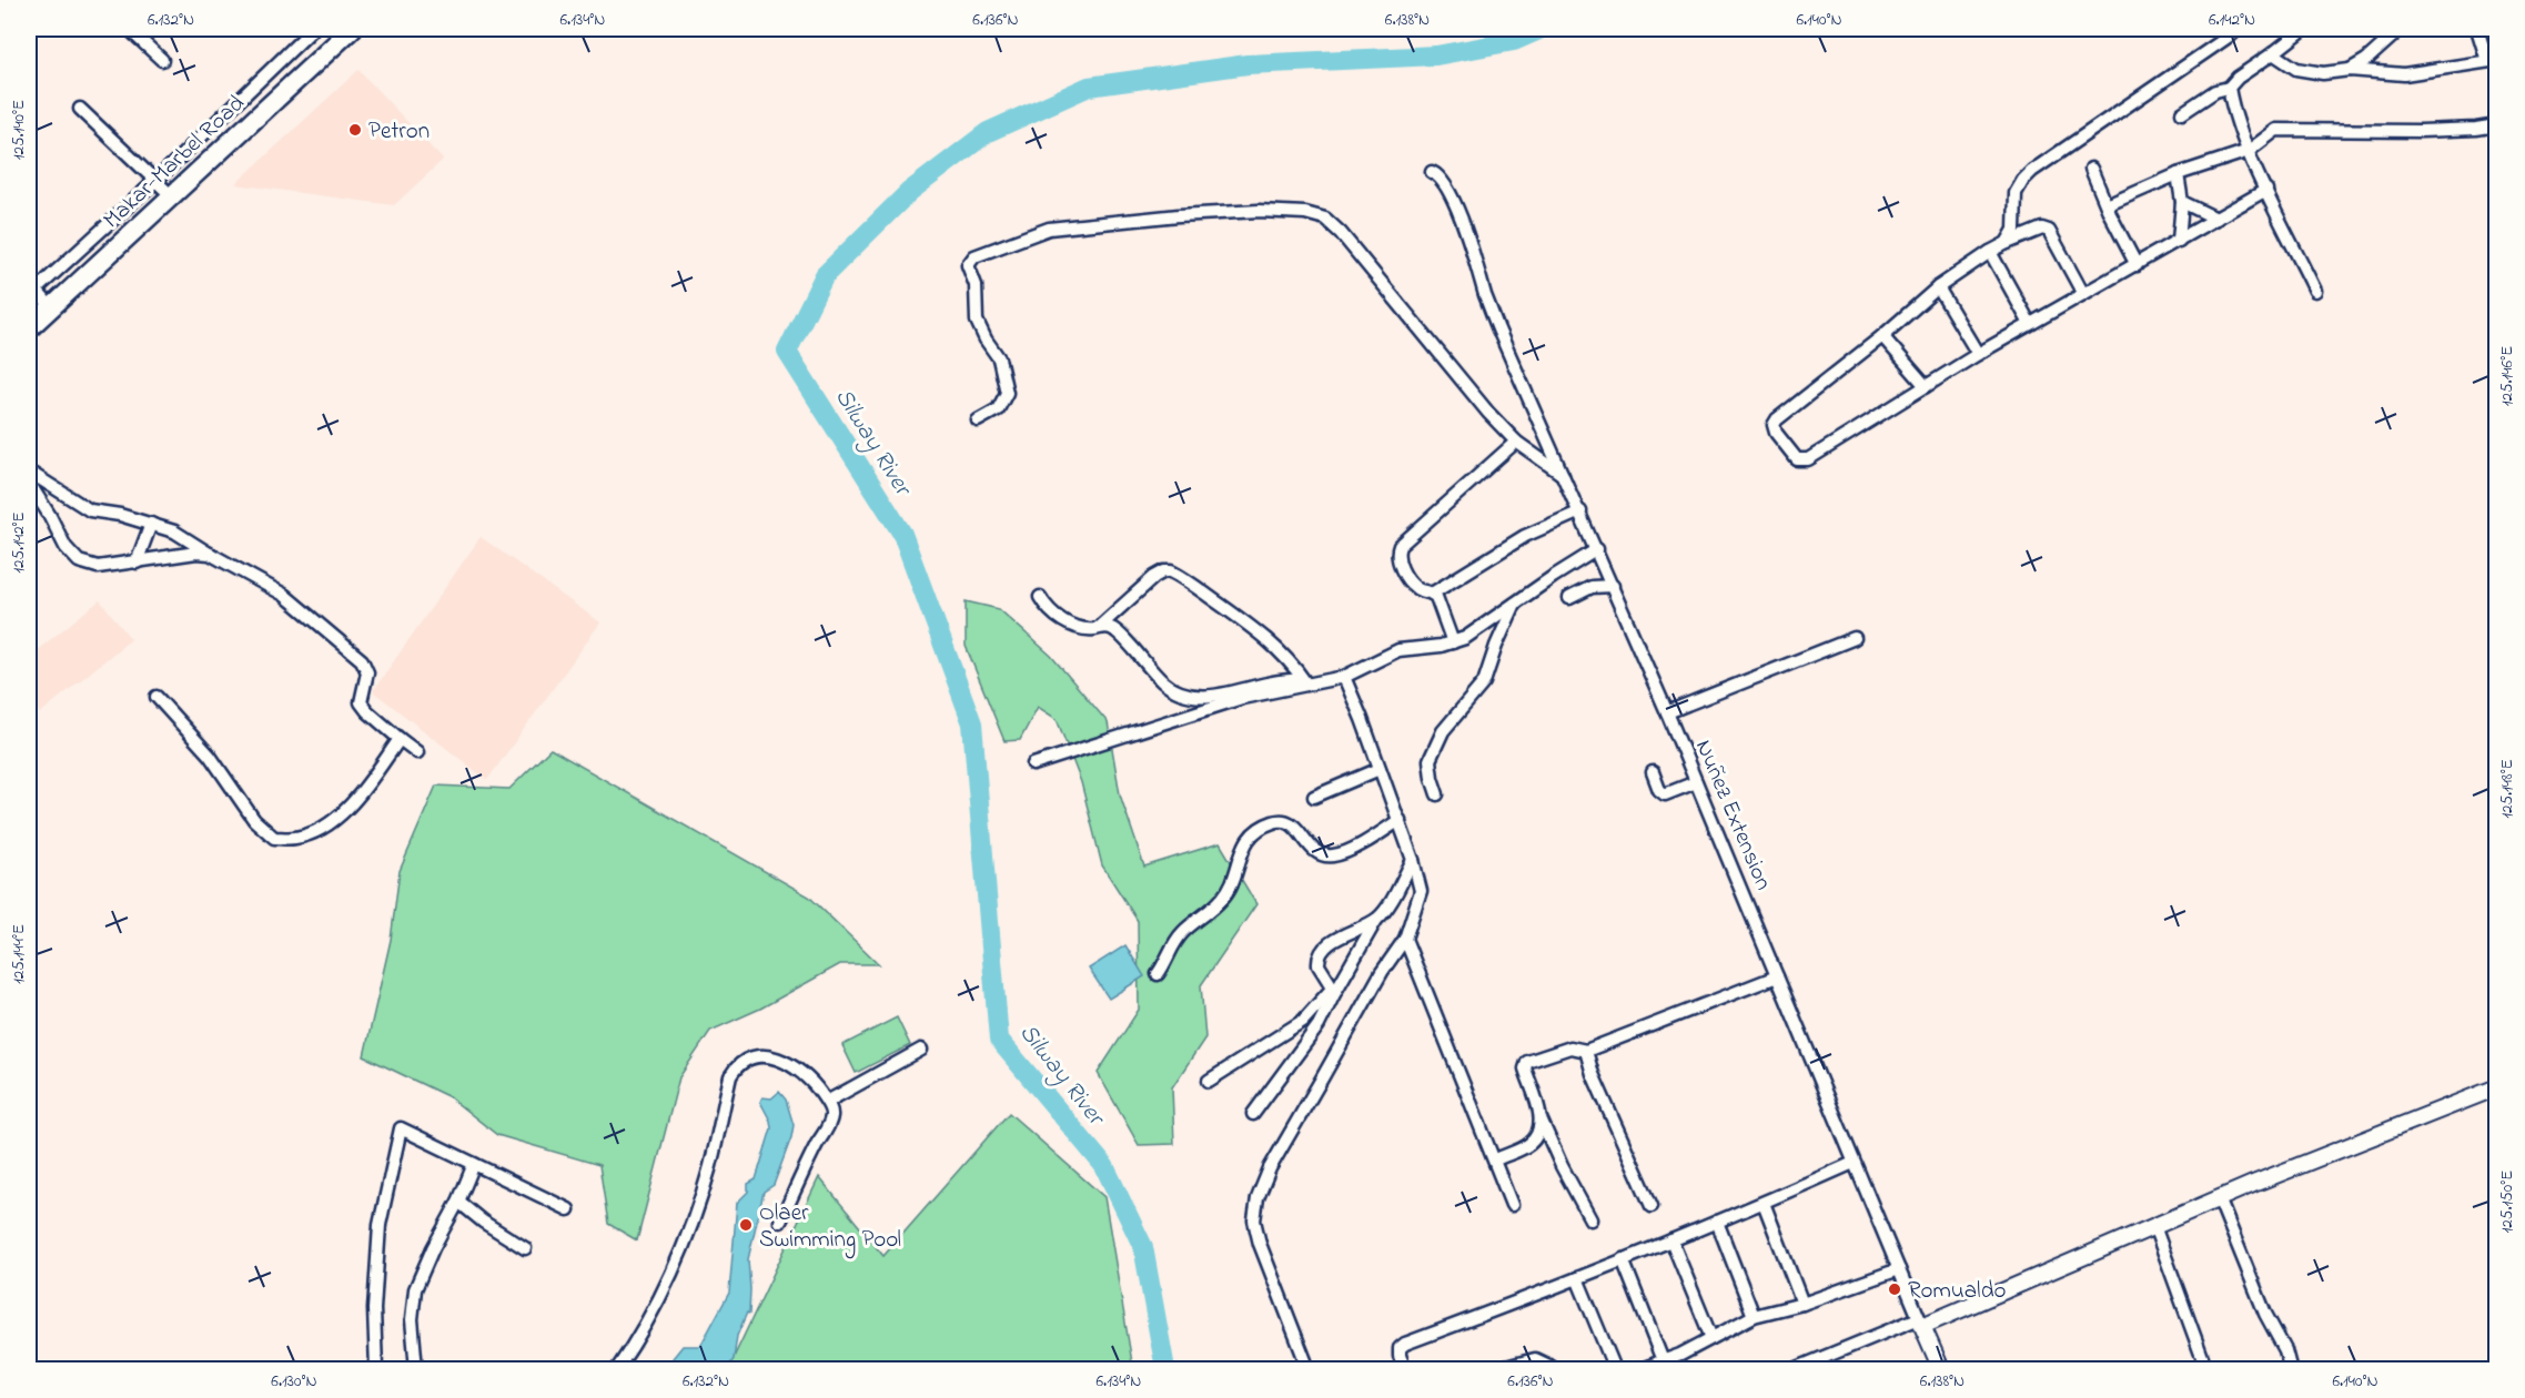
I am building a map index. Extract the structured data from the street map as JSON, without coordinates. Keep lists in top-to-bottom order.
{
  "streets": {
    "main road": ["Makar-Marbel Road"],
    "street": ["Nuñez Extension"]
  },
  "water": ["Silway River"],
  "places": ["Petron", "Olaer Swimming Pool", "Romualdo"],
  "coordinates": [
    "6.132°N",
    "6.134°N",
    "6.136°N",
    "6.138°N",
    "6.140°N",
    "6.142°N",
    "125.140°E",
    "125.146°E",
    "125.142°E",
    "125.148°E",
    "125.144°E",
    "125.150°E",
    "6.130°N"
  ]
}
